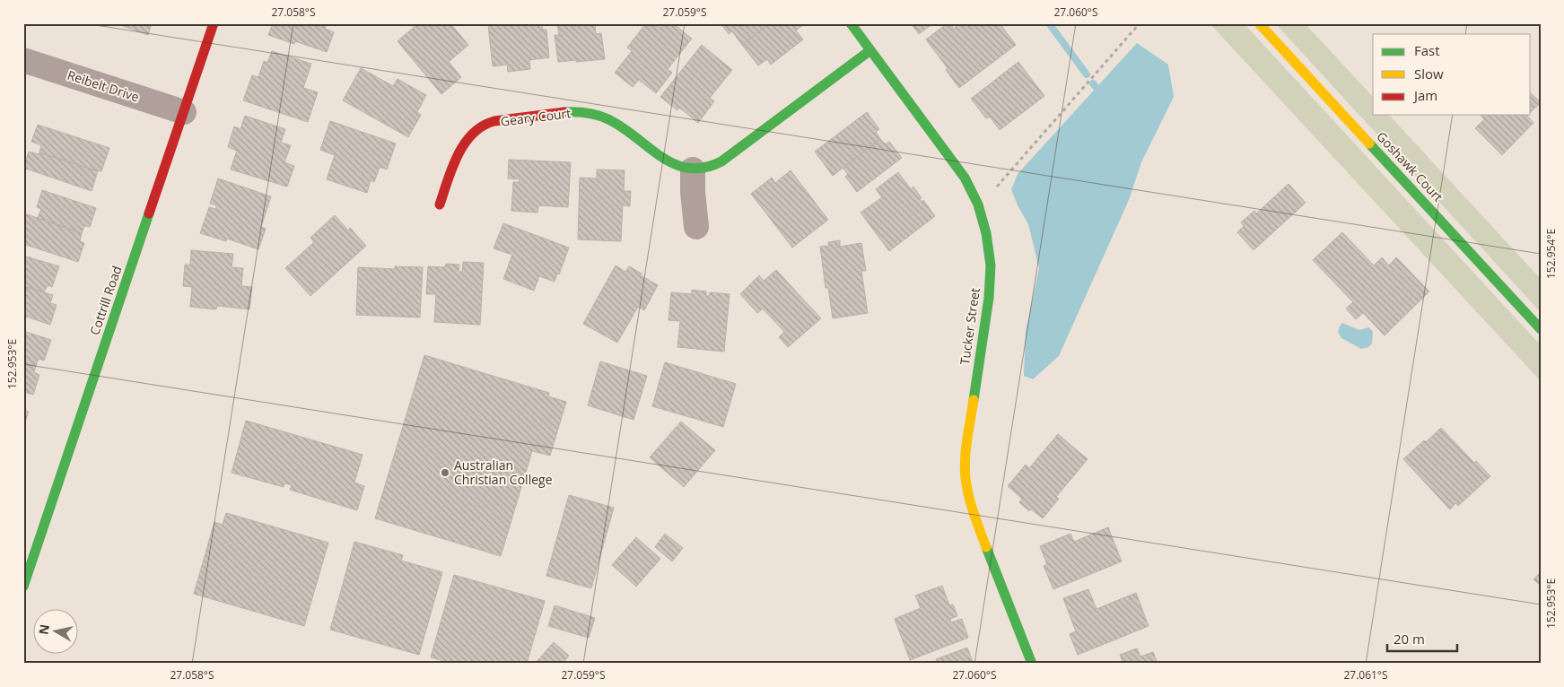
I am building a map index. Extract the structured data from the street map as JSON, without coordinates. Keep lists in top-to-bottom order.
{
  "streets": {
    "street": [
      "Reibelt Drive",
      "Geary Court",
      "Goshawk Court",
      "Cottrill Road",
      "Tucker Street"
    ]
  },
  "crossings": [
    ["Reibelt Drive", "Cottrill Road"],
    ["Geary Court", "Tucker Street"]
  ],
  "places": ["Australian Christian College"],
  "legend": ["Fast", "Slow", "Jam"],
  "scale_bar": "20 m",
  "north": "left",
  "coordinates": [
    "27.058°S",
    "27.059°S",
    "27.060°S",
    "152.954°E",
    "152.953°E",
    "27.061°S"
  ]
}
